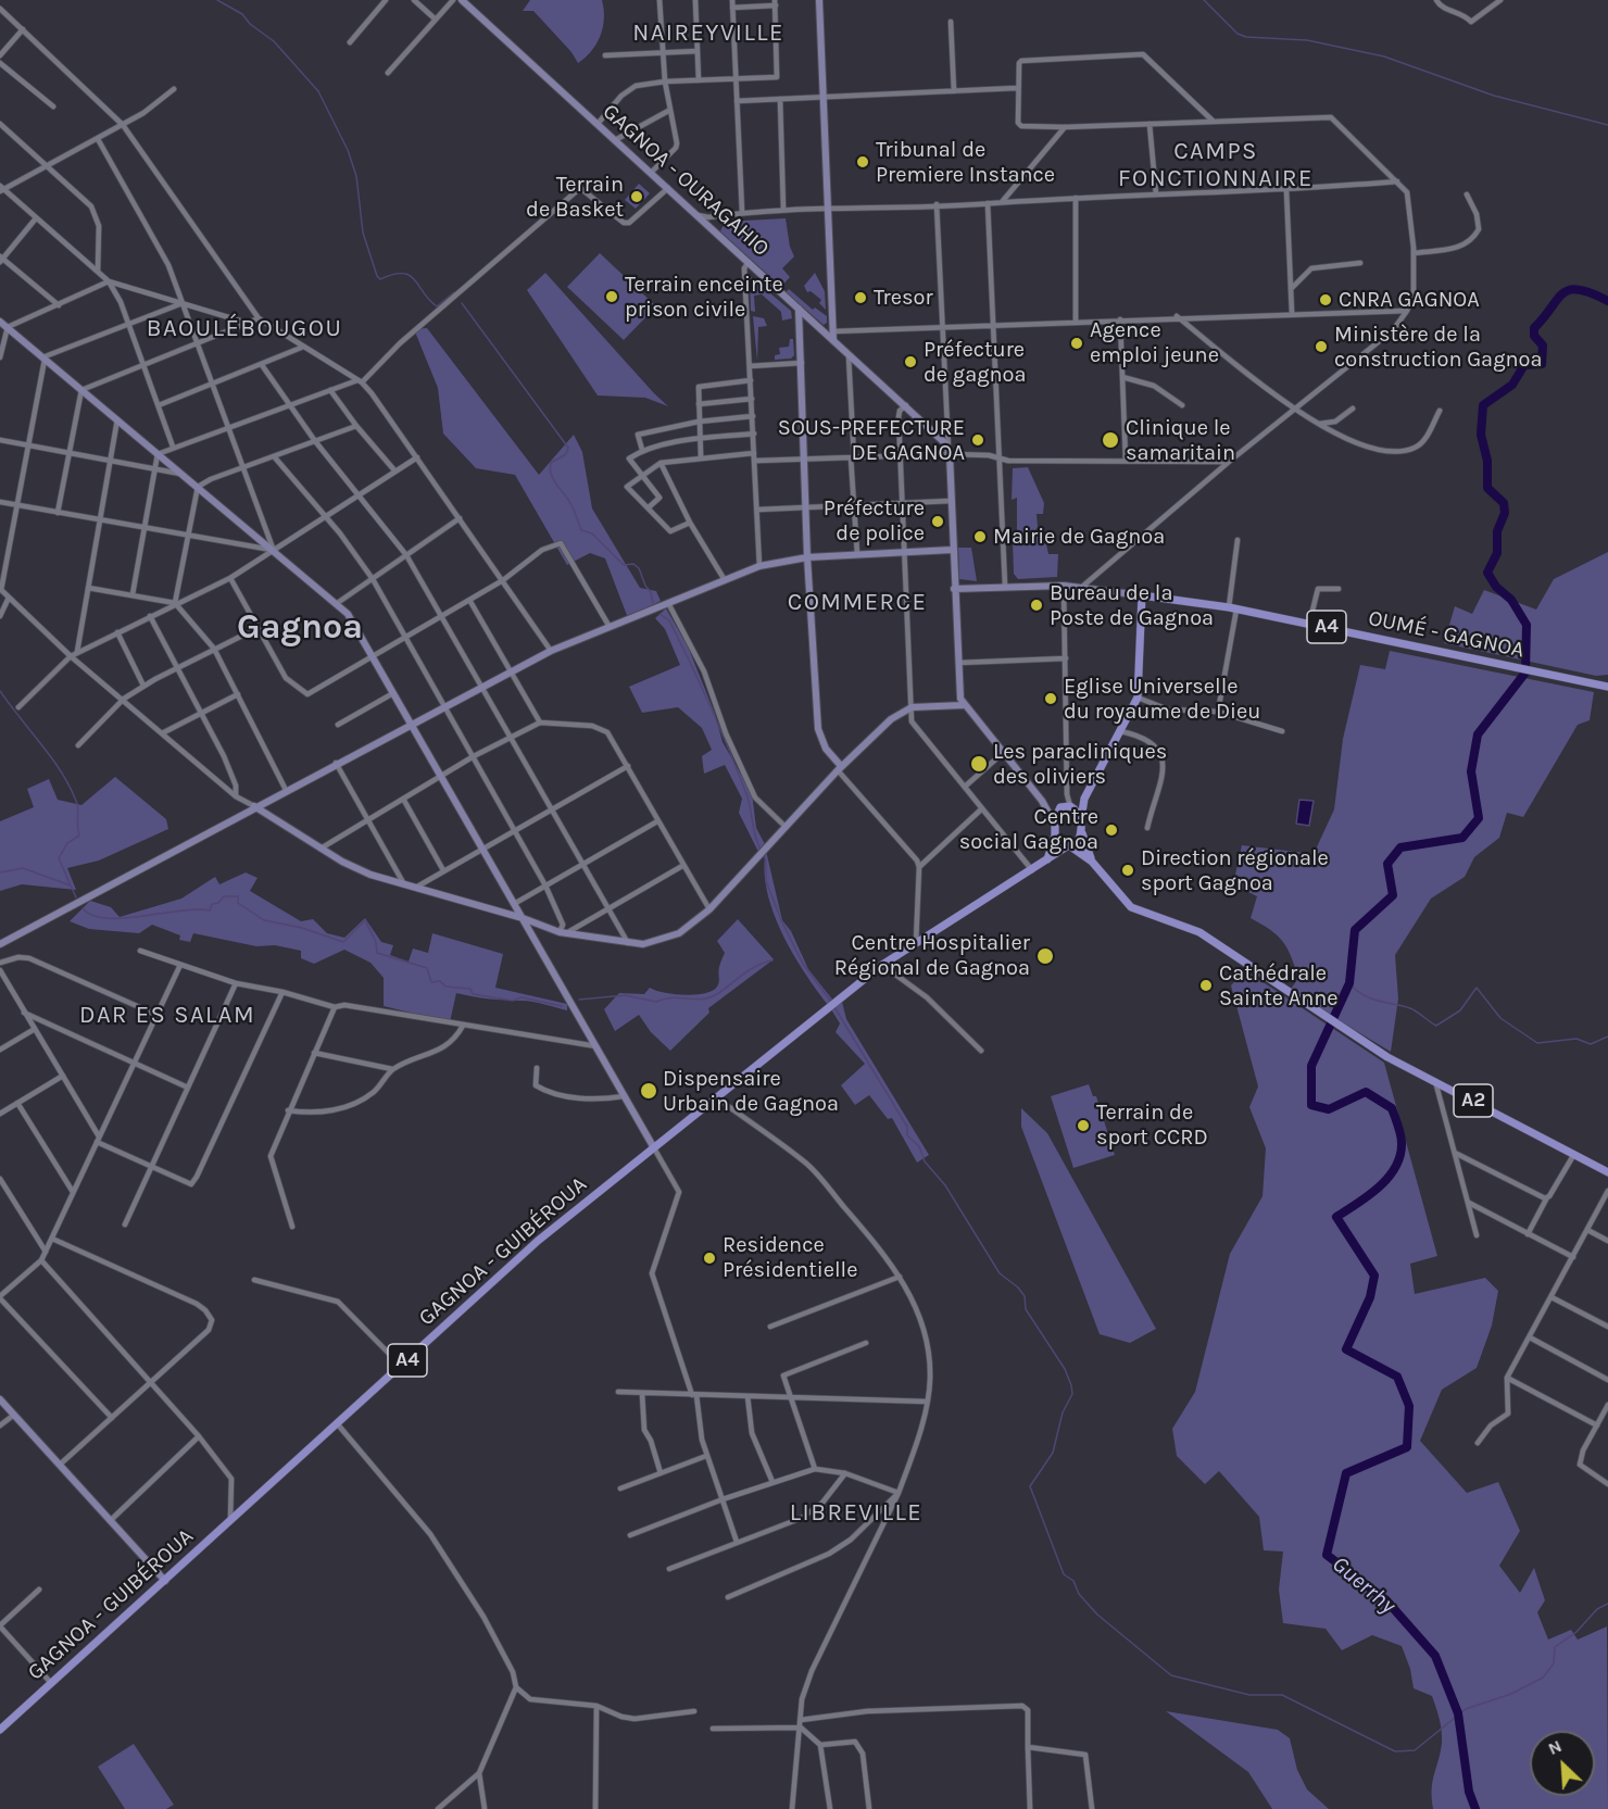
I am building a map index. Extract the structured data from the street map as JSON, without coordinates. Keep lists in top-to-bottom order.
{
  "streets": {
    "main road": [
      "A4",
      "OUMÉ - GAGNOA",
      "A2",
      "GAGNOA - GUIBÉROUA"
    ],
    "street": ["GAGNOA - OURAGAHIO"]
  },
  "crossings": [
    ["A2", "GAGNOA - GUIBÉROUA"]
  ],
  "districts": [
    "NAIREYVILLE",
    "CAMPS FONCTIONNAIRE",
    "BAOULÉBOUGOU",
    "COMMERCE",
    "Gagnoa",
    "DAR ES SALAM",
    "LIBREVILLE"
  ],
  "water": ["Guerrhy"],
  "places": [
    "Tribunal de Premiere Instance",
    "Terrain de Basket",
    "Terrain enceinte prison civile",
    "Tresor",
    "CNRA GAGNOA",
    "Agence emploi jeune",
    "Ministère de la construction Gagnoa",
    "Préfecture de gagnoa",
    "SOUS-PREFECTURE DE GAGNOA",
    "Clinique le samaritain",
    "Préfecture de police",
    "Mairie de Gagnoa",
    "Bureau de la Poste de Gagnoa",
    "Eglise Universelle du royaume de Dieu",
    "Les paracliniques des oliviers",
    "Centre social Gagnoa",
    "Direction régionale sport Gagnoa",
    "Centre Hospitalier Régional de Gagnoa",
    "Cathédrale Sainte Anne",
    "Dispensaire Urbain de Gagnoa",
    "Terrain de sport CCRD",
    "Residence Présidentielle"
  ],
  "north": "top left"
}
